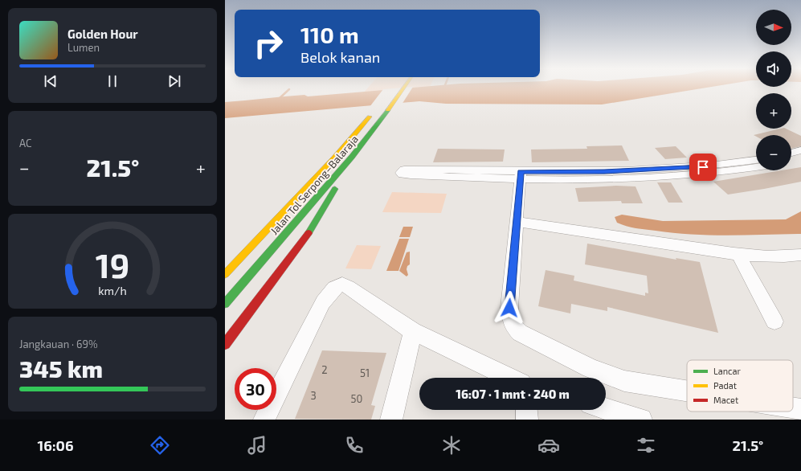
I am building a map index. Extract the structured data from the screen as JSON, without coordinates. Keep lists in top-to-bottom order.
{
  "streets": {
    "highway": ["Jalan Tol Serpong–Balaraja"]
  },
  "house_numbers": [
    "2",
    "51",
    "3",
    "50"
  ],
  "legend": ["Lancar", "Padat", "Macet"],
  "north": "right",
  "page": {
    "map_buttons": ["+", "−"],
    "turn": ["110 m", "Belok kanan"],
    "song": ["Golden Hour", "Lumen"],
    "tile": [
      "AC",
      ["Jangkauan · 69%", "345 km"]
    ],
    "heat": ["−", "21.5°", "+"],
    "limit": "30",
    "trip": "16:07 · 1 mnt · 240 m",
    "tabs": ["16:06", "21.5°"],
    "gauge": ["19", "km/h"]
  }
}
